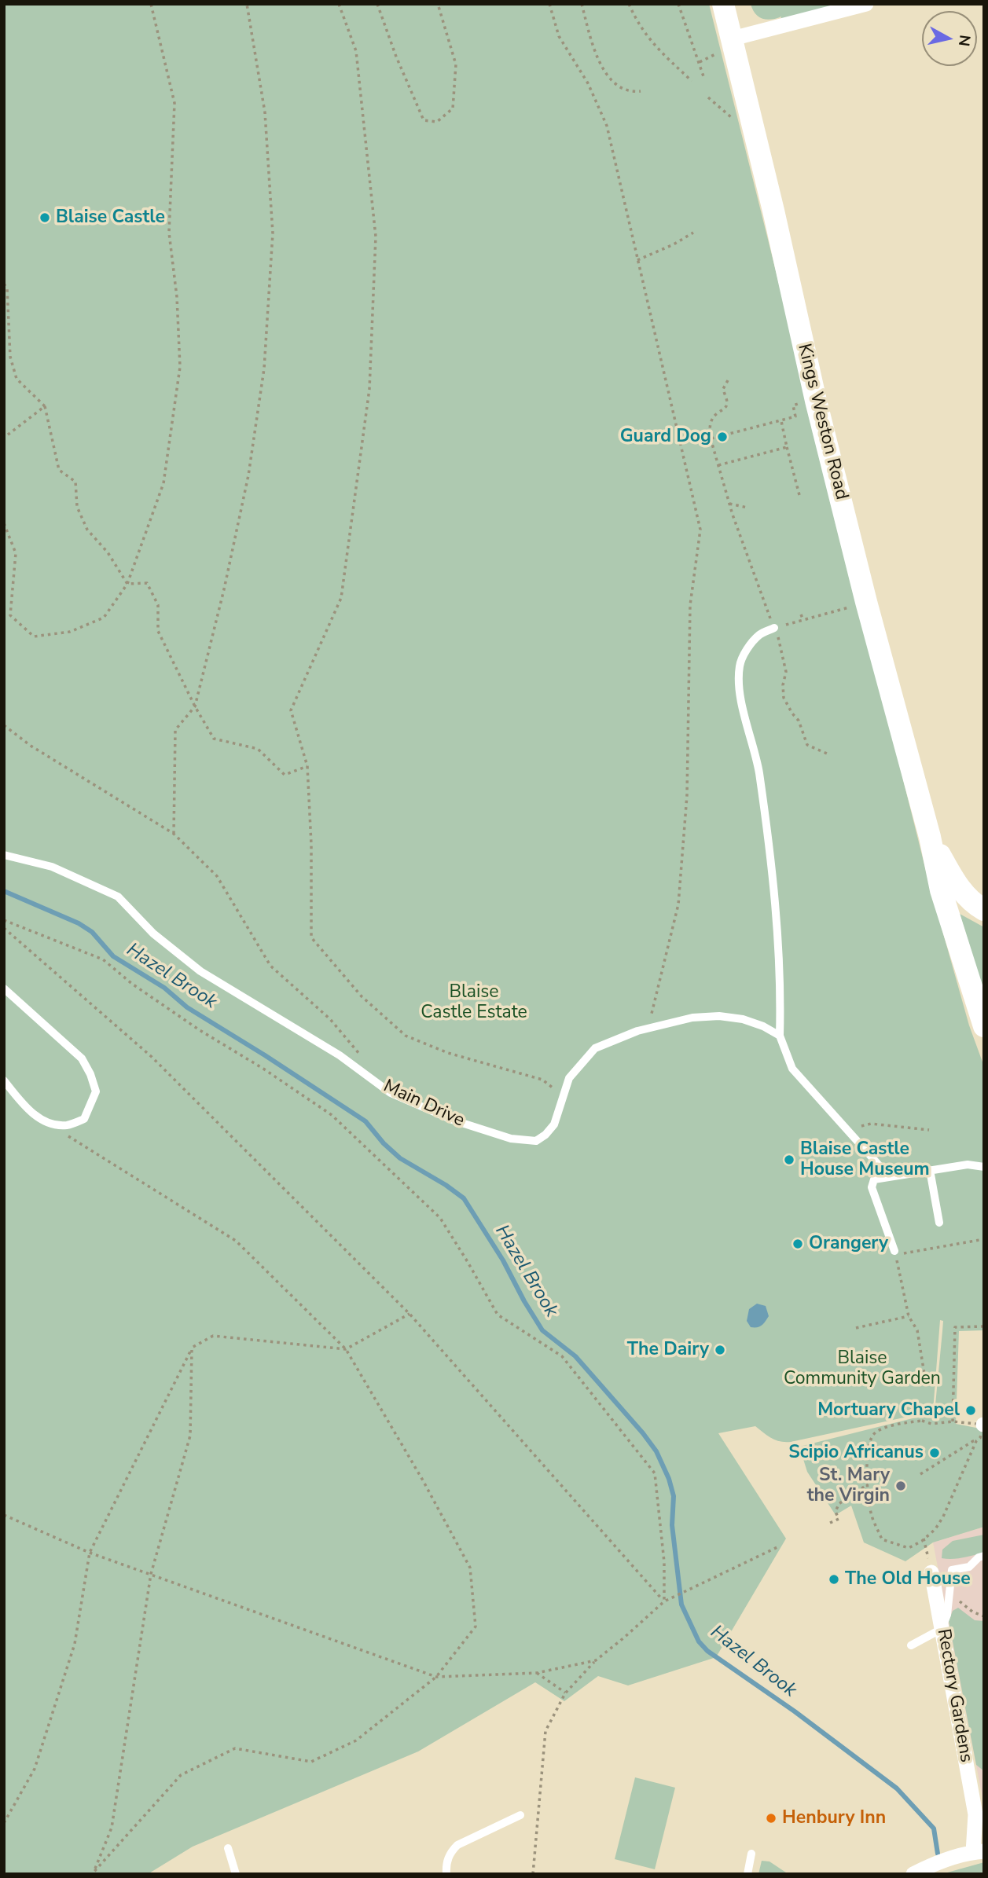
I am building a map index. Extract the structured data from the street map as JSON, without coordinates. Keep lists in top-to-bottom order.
{
  "streets": {
    "main road": ["Kings Weston Road"],
    "street": ["Rectory Gardens"],
    "lane": ["Main Drive"]
  },
  "water": ["Hazel Brook"],
  "parks": ["Blaise Castle Estate", "Blaise Community Garden"],
  "places": [
    "Blaise Castle",
    "Guard Dog",
    "Blaise Castle House Museum",
    "Orangery",
    "The Dairy",
    "Mortuary Chapel",
    "Scipio Africanus",
    "St. Mary the Virgin",
    "The Old House",
    "Henbury Inn"
  ],
  "north": "right"
}
